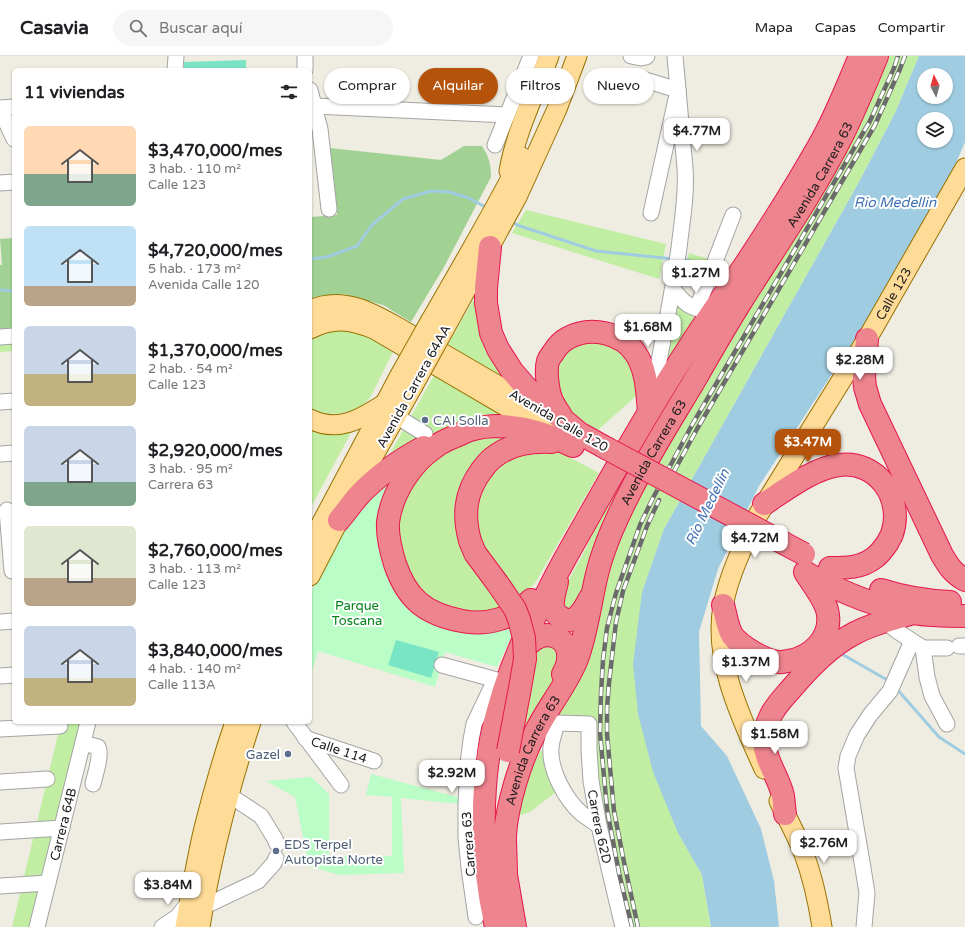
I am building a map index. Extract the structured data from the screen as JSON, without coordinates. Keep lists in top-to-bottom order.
{
  "streets": {
    "highway": ["Avenida Carrera 63", "Avenida Calle 120"],
    "main road": ["Calle 123", "Avenida Carrera 64AA"],
    "street": [
      "Calle 114",
      "Carrera 64B",
      "Carrera 62D",
      "Carrera 63"
    ]
  },
  "crossings": [
    ["Avenida Carrera 63", "Avenida Calle 120"],
    ["Avenida Carrera 63", "Carrera 62D"],
    ["Avenida Carrera 63", "Carrera 63"]
  ],
  "water": ["Rio Medellin", "Río Medellín"],
  "parks": ["Parque Toscana"],
  "places": ["CAI Solla", "Gazel", "EDS Terpel Autopista Norte"],
  "north": "top",
  "page": {
    "header": "Casavia",
    "search": "Buscar aquí",
    "nav": ["Mapa", "Capas", "Compartir"],
    "chip": [
      "Comprar",
      "Alquilar",
      "Filtros",
      "Nuevo"
    ],
    "heading": "11 viviendas",
    "list": [
      {
        "name": "$3,470,000/mes",
        "note": "3 hab. · 110 m² · Calle 123"
      },
      {
        "name": "$4,720,000/mes",
        "note": "5 hab. · 173 m² · Avenida Calle 120"
      },
      {
        "name": "$1,370,000/mes",
        "note": "2 hab. · 54 m² · Calle 123"
      },
      {
        "name": "$2,920,000/mes",
        "note": "3 hab. · 95 m² · Carrera 63"
      },
      {
        "name": "$2,760,000/mes",
        "note": "3 hab. · 113 m² · Calle 123"
      },
      {
        "name": "$3,840,000/mes",
        "note": "4 hab. · 140 m² · Calle 113A"
      }
    ],
    "price": [
      "$4.77M",
      "$1.27M",
      "$1.68M",
      "$2.28M",
      "$3.47M",
      "$4.72M",
      "$1.37M",
      "$1.58M",
      "$2.92M",
      "$2.76M",
      "$3.84M"
    ]
  }
}
